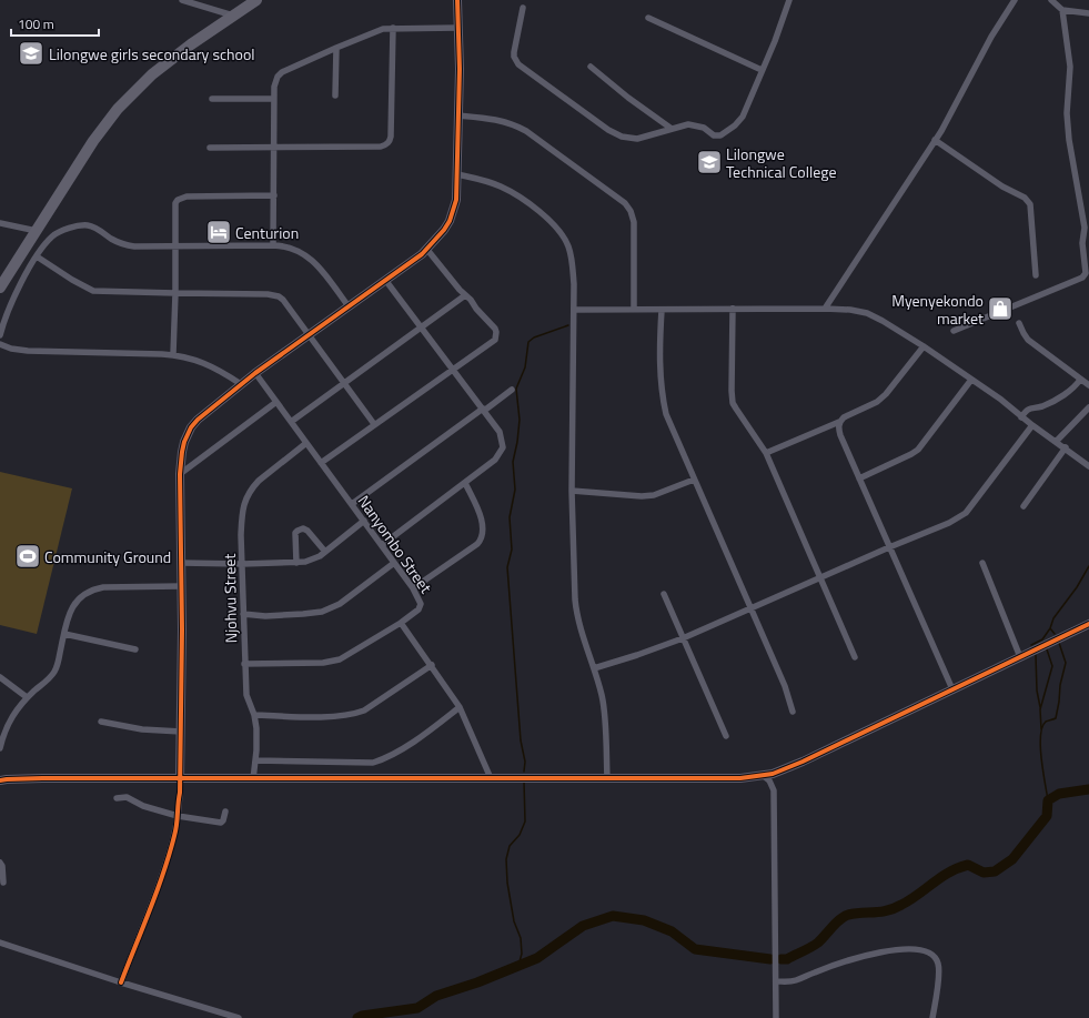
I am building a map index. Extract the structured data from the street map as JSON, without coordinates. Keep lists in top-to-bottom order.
{
  "streets": {
    "street": ["Nanyombo Street", "Njohvu Street"]
  },
  "crossings": [
    ["Nanyombo Street", "Njohvu Street"]
  ],
  "places": {
    "school or university": ["Lilongwe girls secondary school", "Lilongwe Technical College"],
    "hotel": ["Centurion"],
    "shop": ["Myenyekondo market"],
    "sports": ["Community Ground"]
  },
  "scale_bar": "100 m"
}
